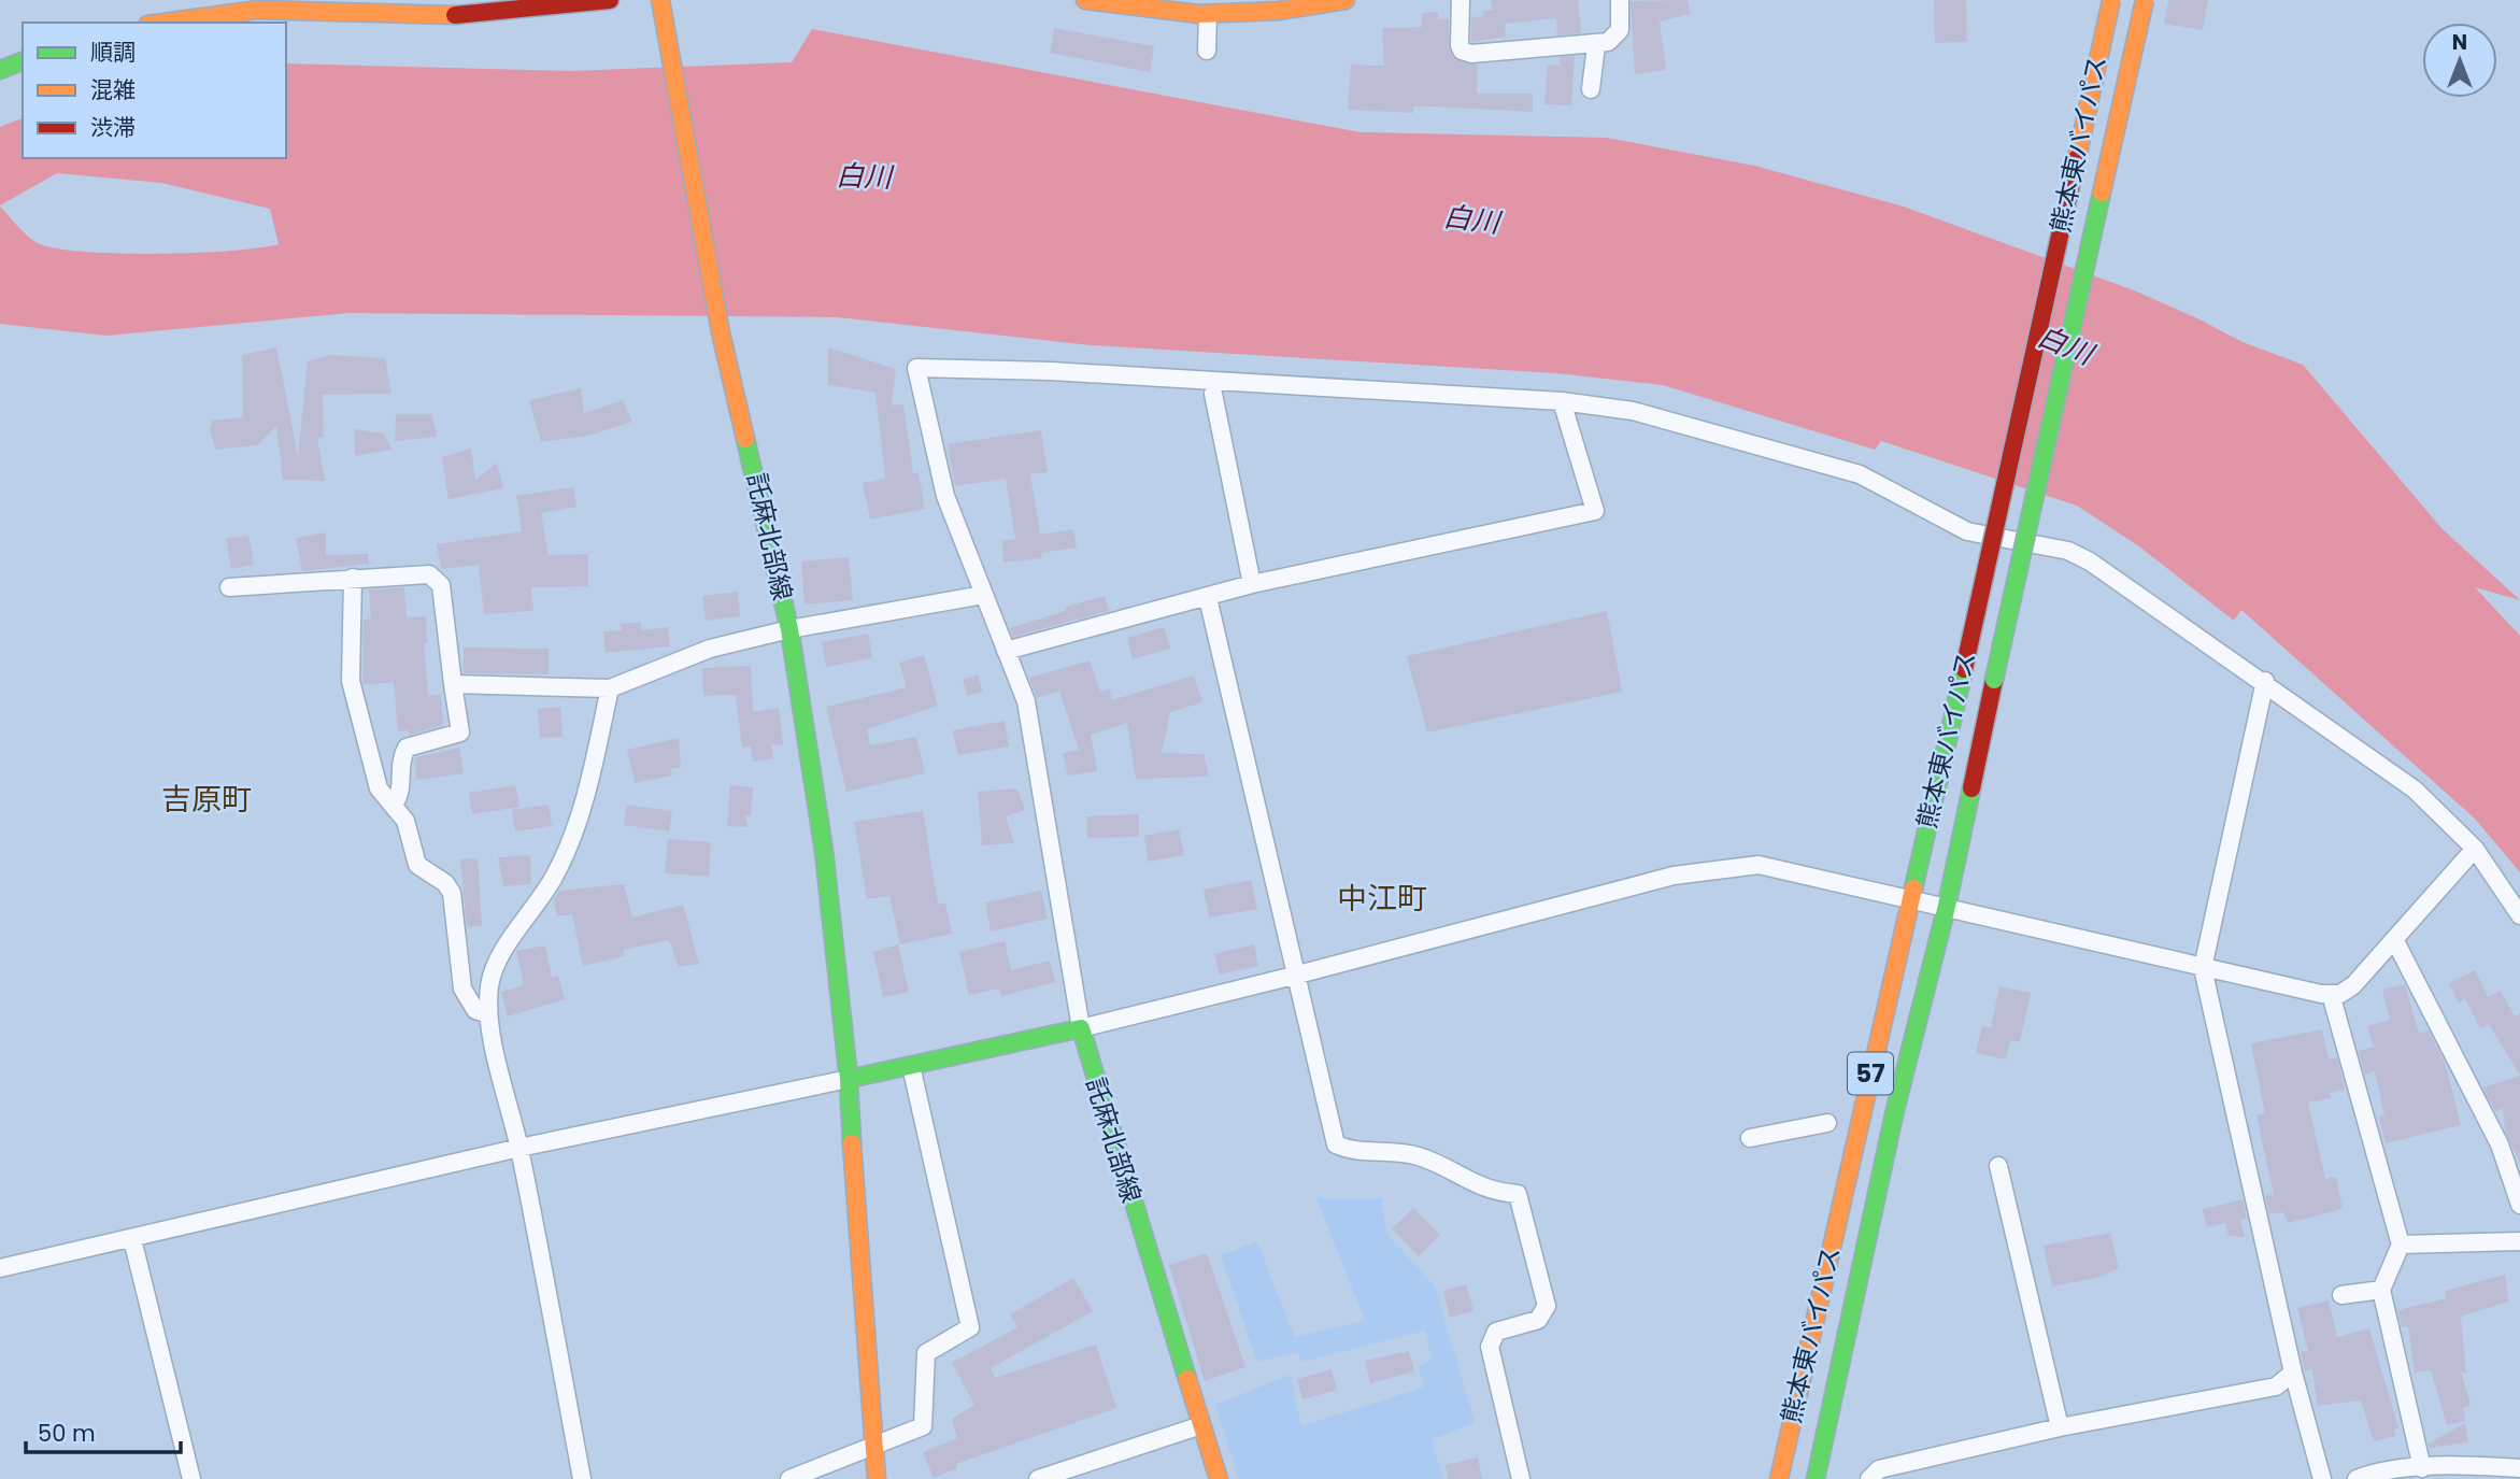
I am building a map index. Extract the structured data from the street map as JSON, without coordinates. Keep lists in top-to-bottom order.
{
  "streets": {
    "main road": ["熊本東バイパス", "託麻北部線", "57"]
  },
  "districts": ["吉原町", "中江町"],
  "water": ["白川"],
  "legend": ["順調", "混雑", "渋滞"],
  "scale_bar": "50 m",
  "north": "top"
}
